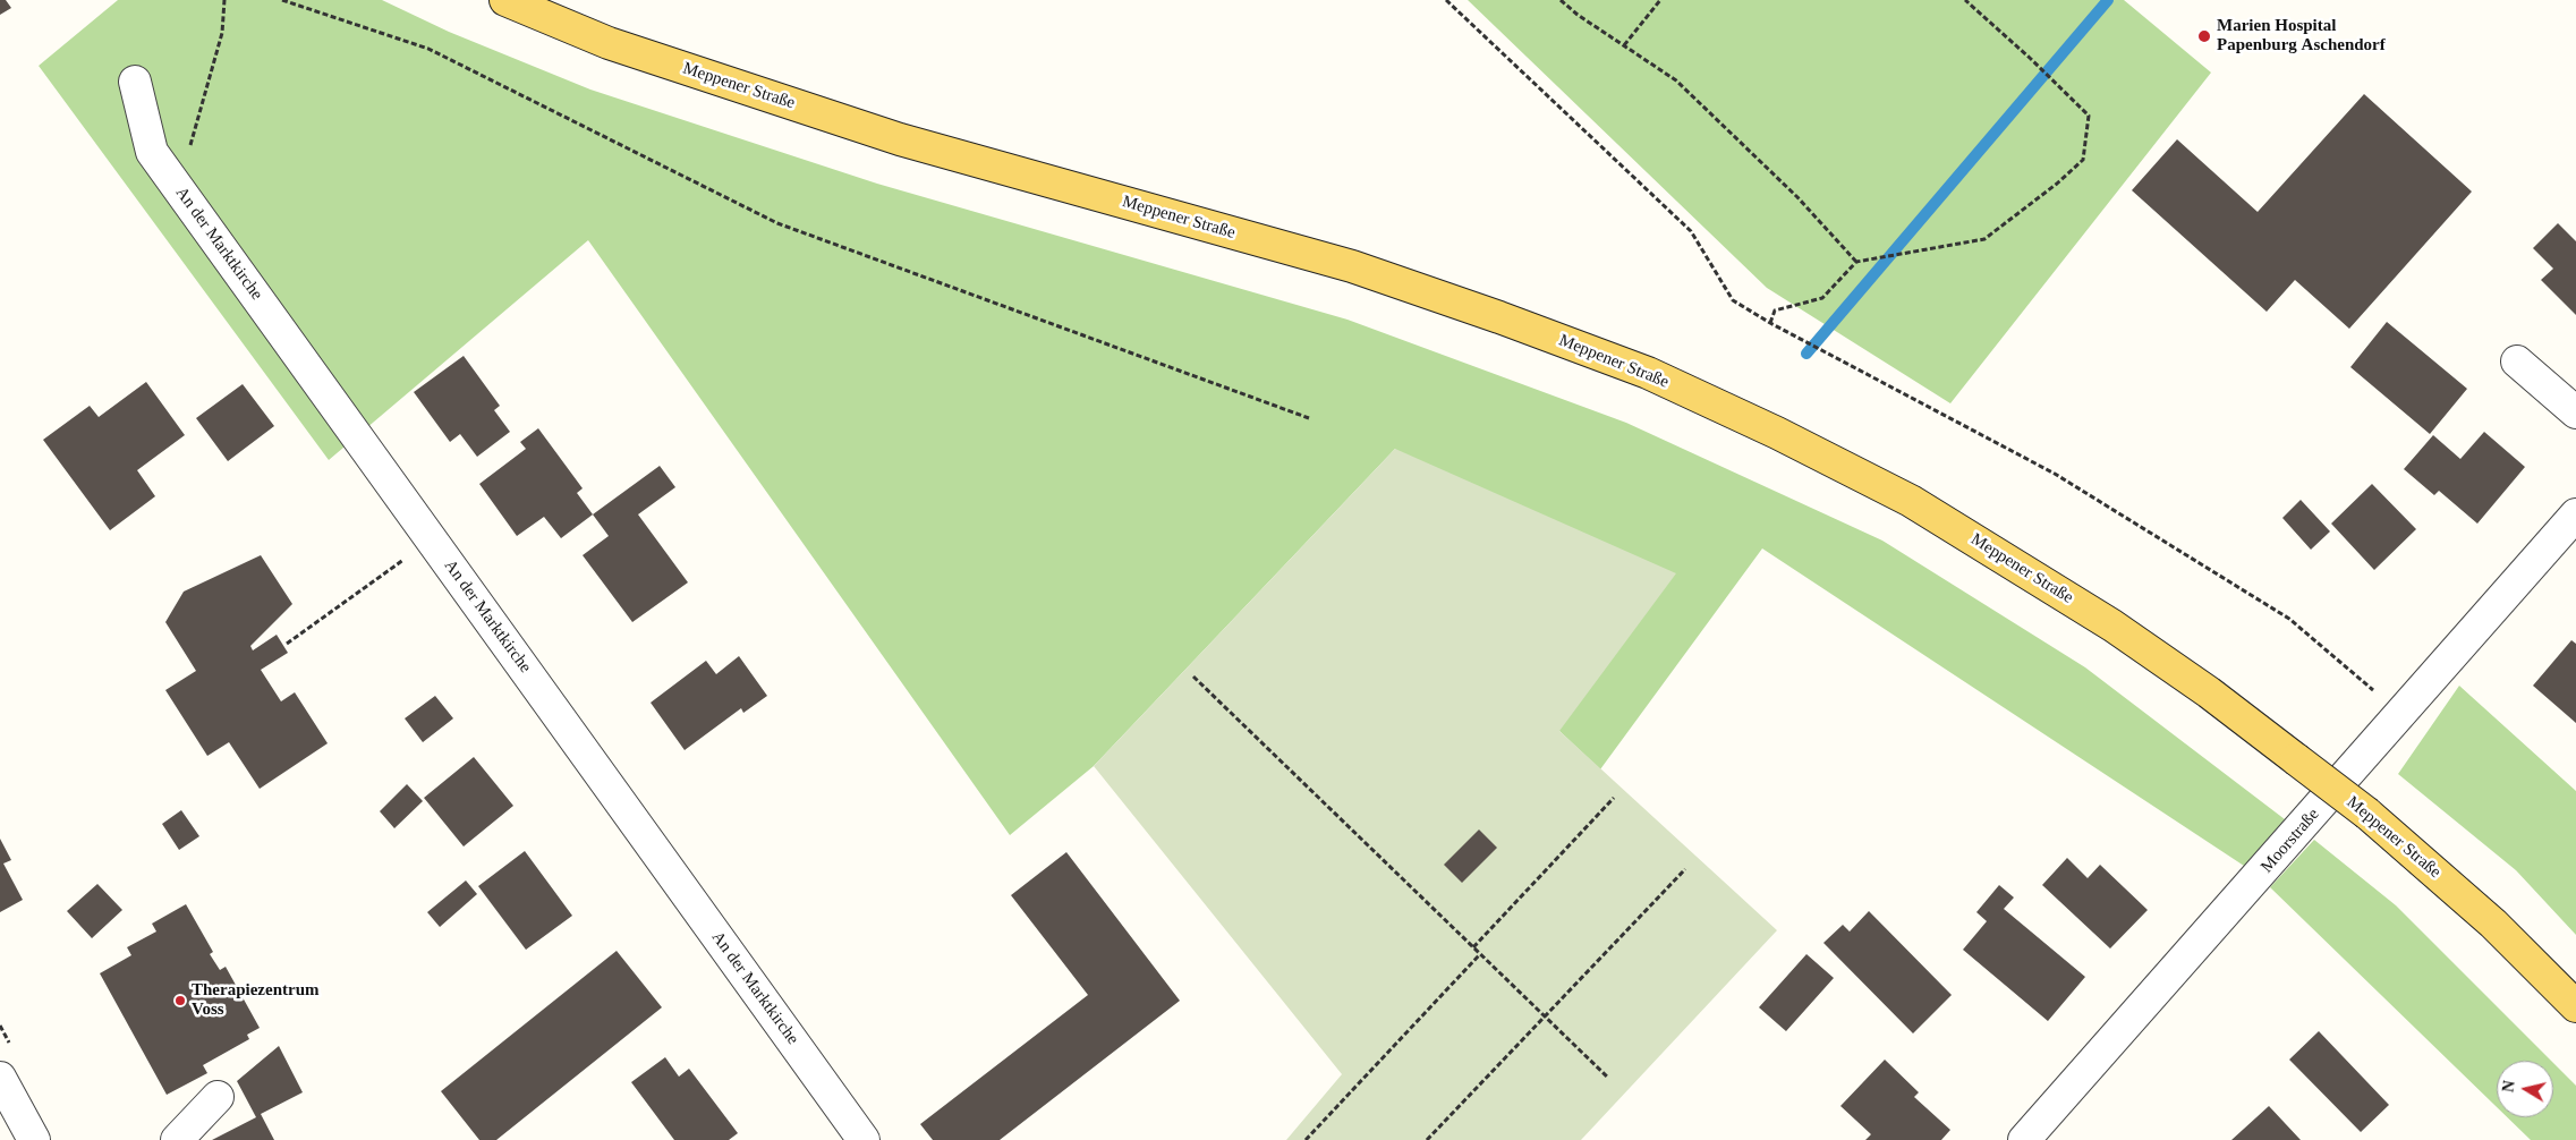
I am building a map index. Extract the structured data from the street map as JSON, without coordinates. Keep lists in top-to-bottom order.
{
  "streets": {
    "main road": ["Meppener Straße"],
    "street": ["An der Marktkirche", "Moorstraße"]
  },
  "places": ["Marien Hospital Papenburg Aschendorf", "Therapiezentrum Voss"],
  "north": "left"
}
